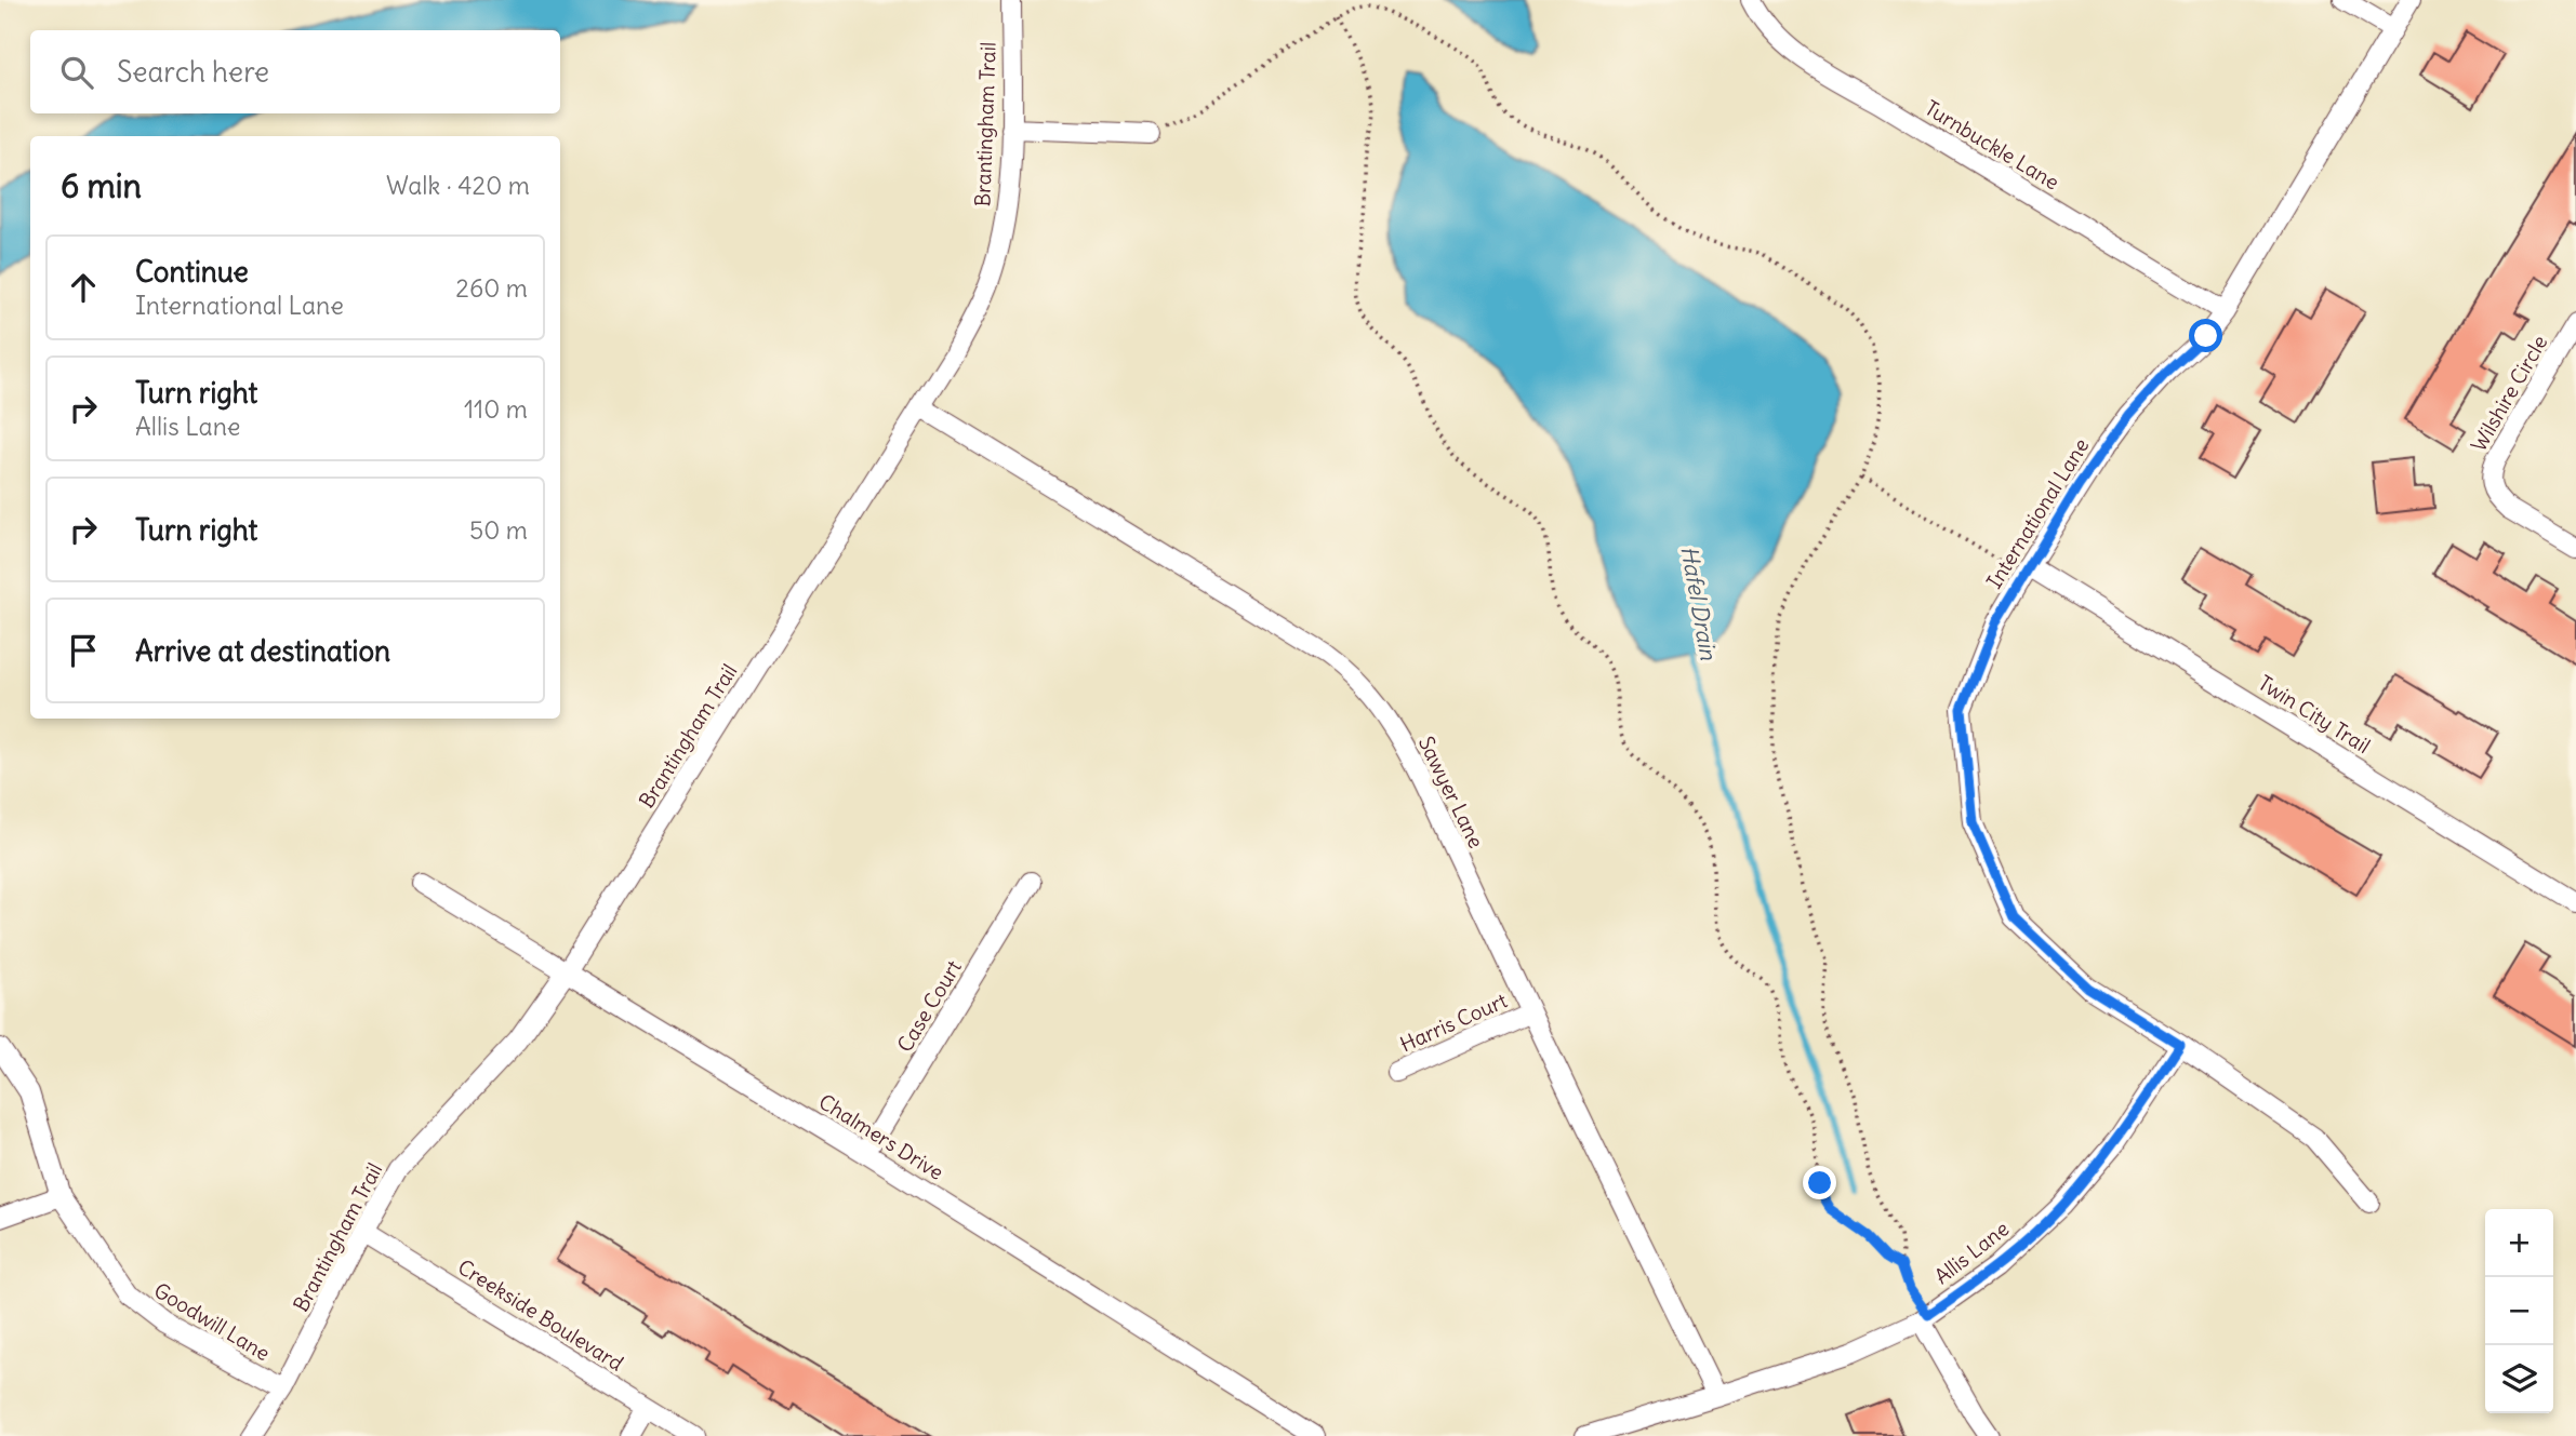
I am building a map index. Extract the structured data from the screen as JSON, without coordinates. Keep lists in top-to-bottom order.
{
  "streets": {
    "street": [
      "Brantingham Trail",
      "Turnbuckle Lane",
      "Wilshire Circle",
      "International Lane",
      "Twin City Trail",
      "Sawyer Lane",
      "Case Court",
      "Harris Court",
      "Chalmers Drive",
      "Allis Lane",
      "Creekside Boulevard",
      "Goodwill Lane"
    ]
  },
  "crossings": [
    ["Brantingham Trail", "Sawyer Lane"],
    ["Brantingham Trail", "Chalmers Drive"],
    ["Brantingham Trail", "Creekside Boulevard"],
    ["Brantingham Trail", "Goodwill Lane"],
    ["Turnbuckle Lane", "International Lane"],
    ["International Lane", "Twin City Trail"],
    ["International Lane", "Allis Lane"],
    ["Sawyer Lane", "Harris Court"],
    ["Sawyer Lane", "Allis Lane"],
    ["Case Court", "Chalmers Drive"]
  ],
  "water": ["Hafel Drain"],
  "page": {
    "search": "Search here",
    "heading": ["6 min", "Walk · 420 m"],
    "list": [
      ["Continue", "International Lane", "260 m"],
      ["Turn right", "Allis Lane", "110 m"],
      ["Turn right", "50 m"],
      "Arrive at destination"
    ],
    "map_buttons": ["+", "−"]
  }
}
